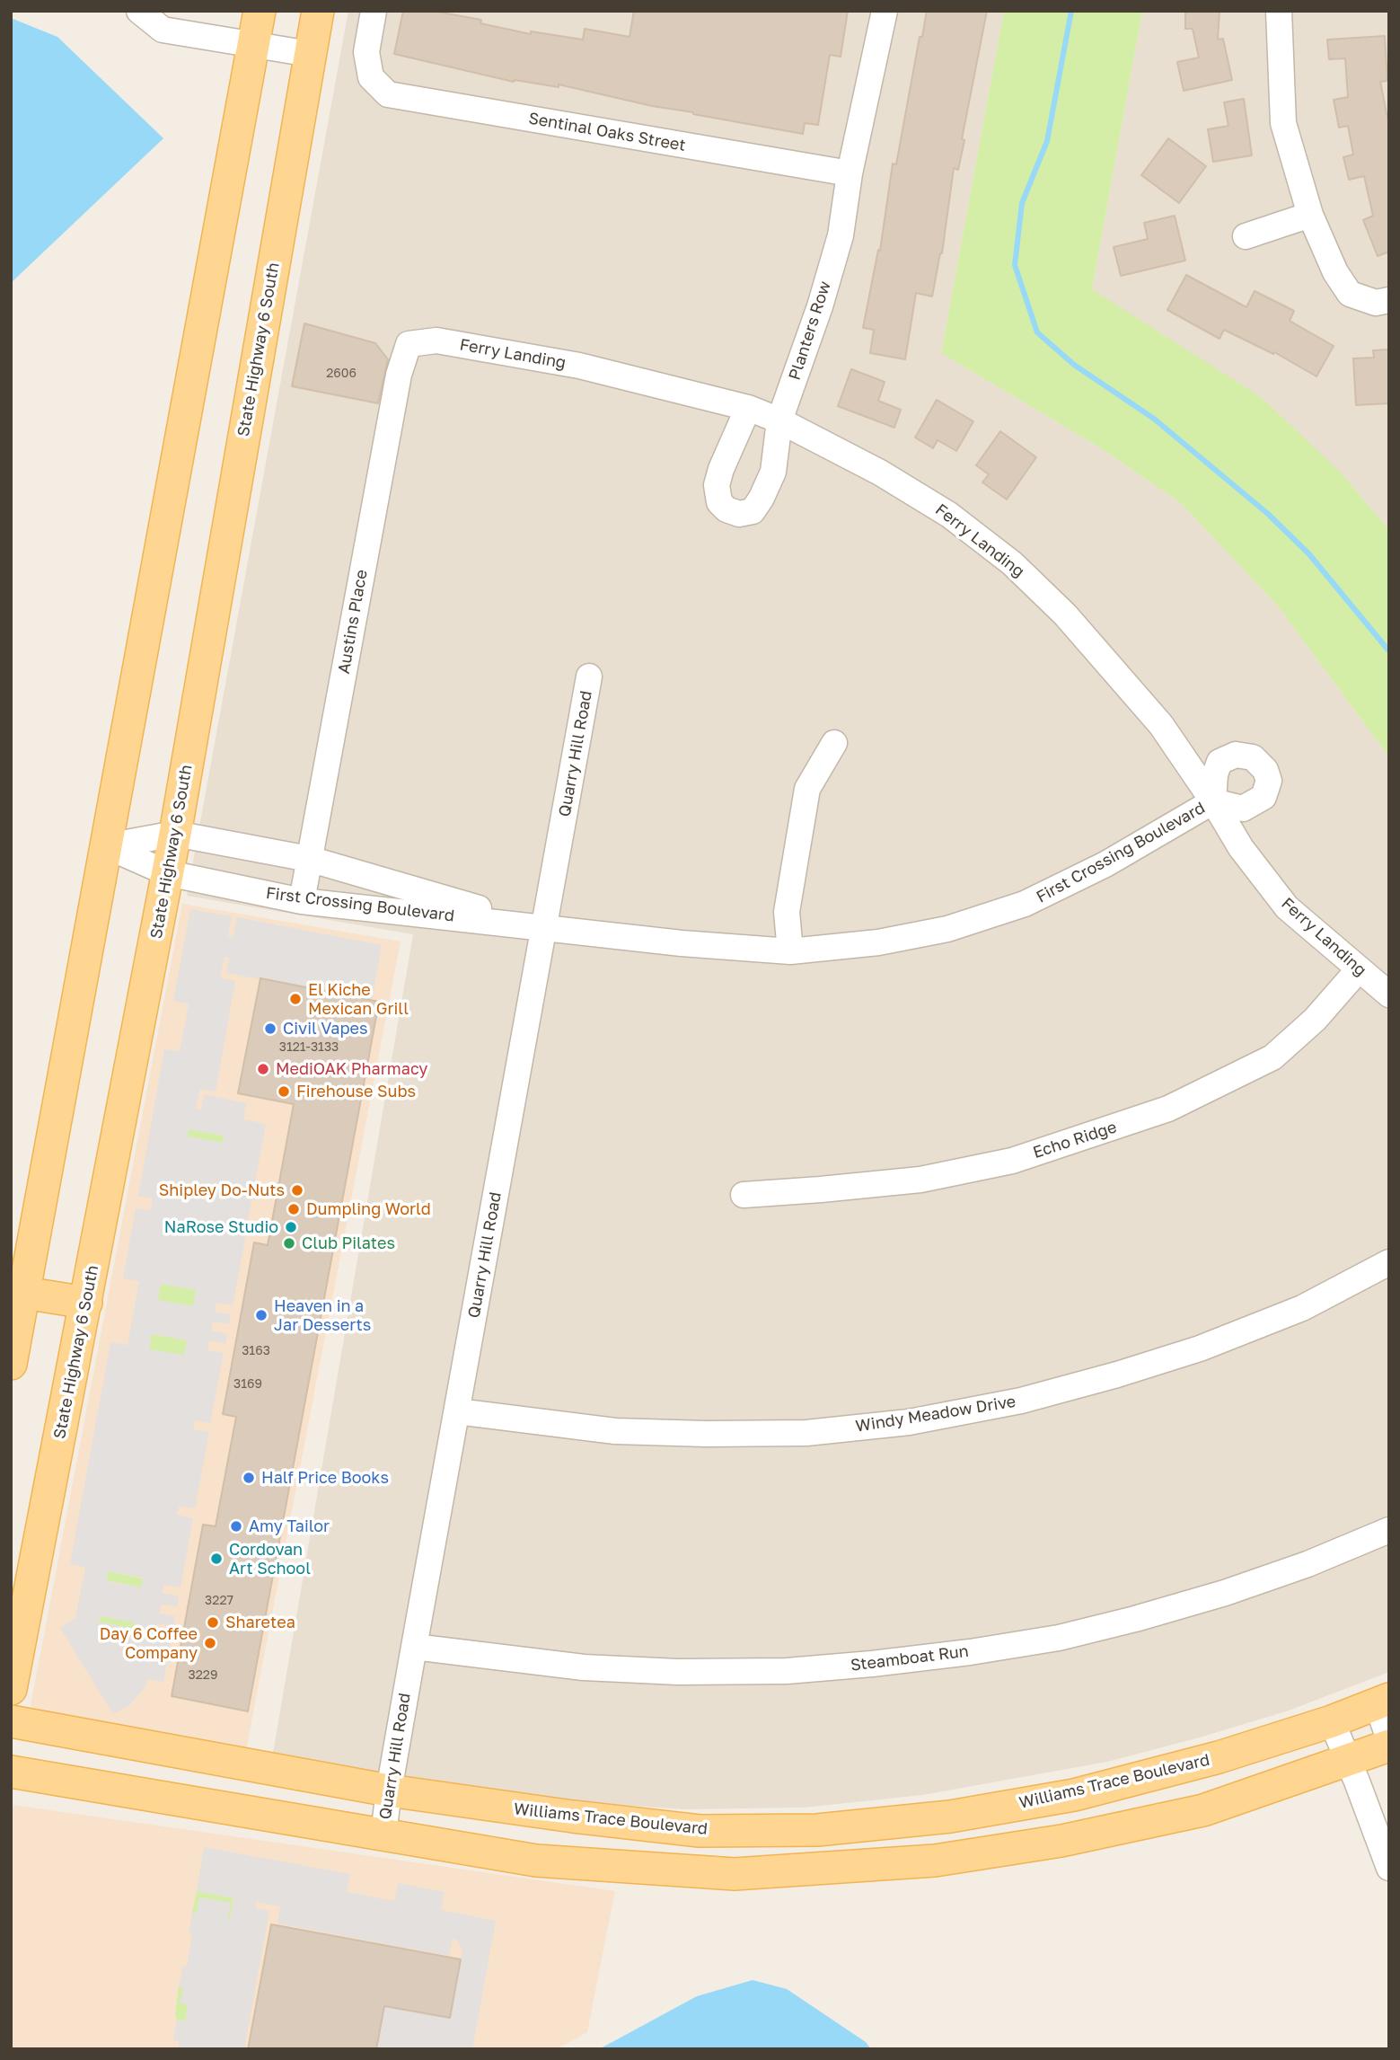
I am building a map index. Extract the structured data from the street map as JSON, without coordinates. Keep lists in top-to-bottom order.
{
  "streets": {
    "main road": ["State Highway 6 South", "Williams Trace Boulevard"],
    "street": [
      "Sentinal Oaks Street",
      "Planters Row",
      "Ferry Landing",
      "Austins Place",
      "Quarry Hill Road",
      "First Crossing Boulevard",
      "Echo Ridge",
      "Windy Meadow Drive",
      "Steamboat Run"
    ]
  },
  "crossings": [
    ["Sentinal Oaks Street", "Planters Row"],
    ["Planters Row", "Ferry Landing"],
    ["State Highway 6 South", "First Crossing Boulevard"],
    ["Ferry Landing", "Austins Place"],
    ["Ferry Landing", "First Crossing Boulevard"],
    ["Ferry Landing", "Echo Ridge"],
    ["Austins Place", "First Crossing Boulevard"],
    ["Quarry Hill Road", "First Crossing Boulevard"],
    ["Quarry Hill Road", "Windy Meadow Drive"],
    ["Quarry Hill Road", "Steamboat Run"],
    ["Quarry Hill Road", "Williams Trace Boulevard"]
  ],
  "places": [
    "El Kiche Mexican Grill",
    "Civil Vapes",
    "MediOAK Pharmacy",
    "Firehouse Subs",
    "Shipley Do-Nuts",
    "Dumpling World",
    "NaRose Studio",
    "Club Pilates",
    "Heaven in a Jar Desserts",
    "Half Price Books",
    "Amy Tailor",
    "Cordovan Art School",
    "Sharetea",
    "Day 6 Coffee Company"
  ],
  "house_numbers": [
    "2606",
    "3121-3133",
    "3163",
    "3169",
    "3227",
    "3229"
  ]
}
